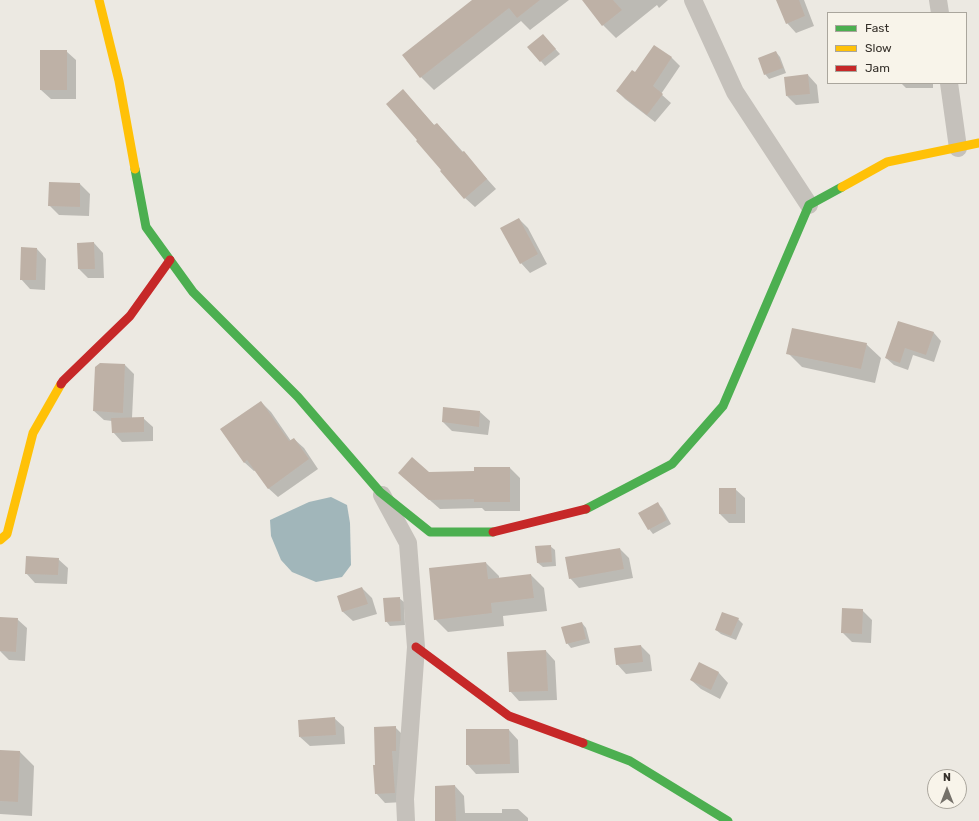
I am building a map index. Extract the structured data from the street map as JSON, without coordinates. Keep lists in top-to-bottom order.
{
  "legend": ["Fast", "Slow", "Jam"],
  "north": "top"
}
